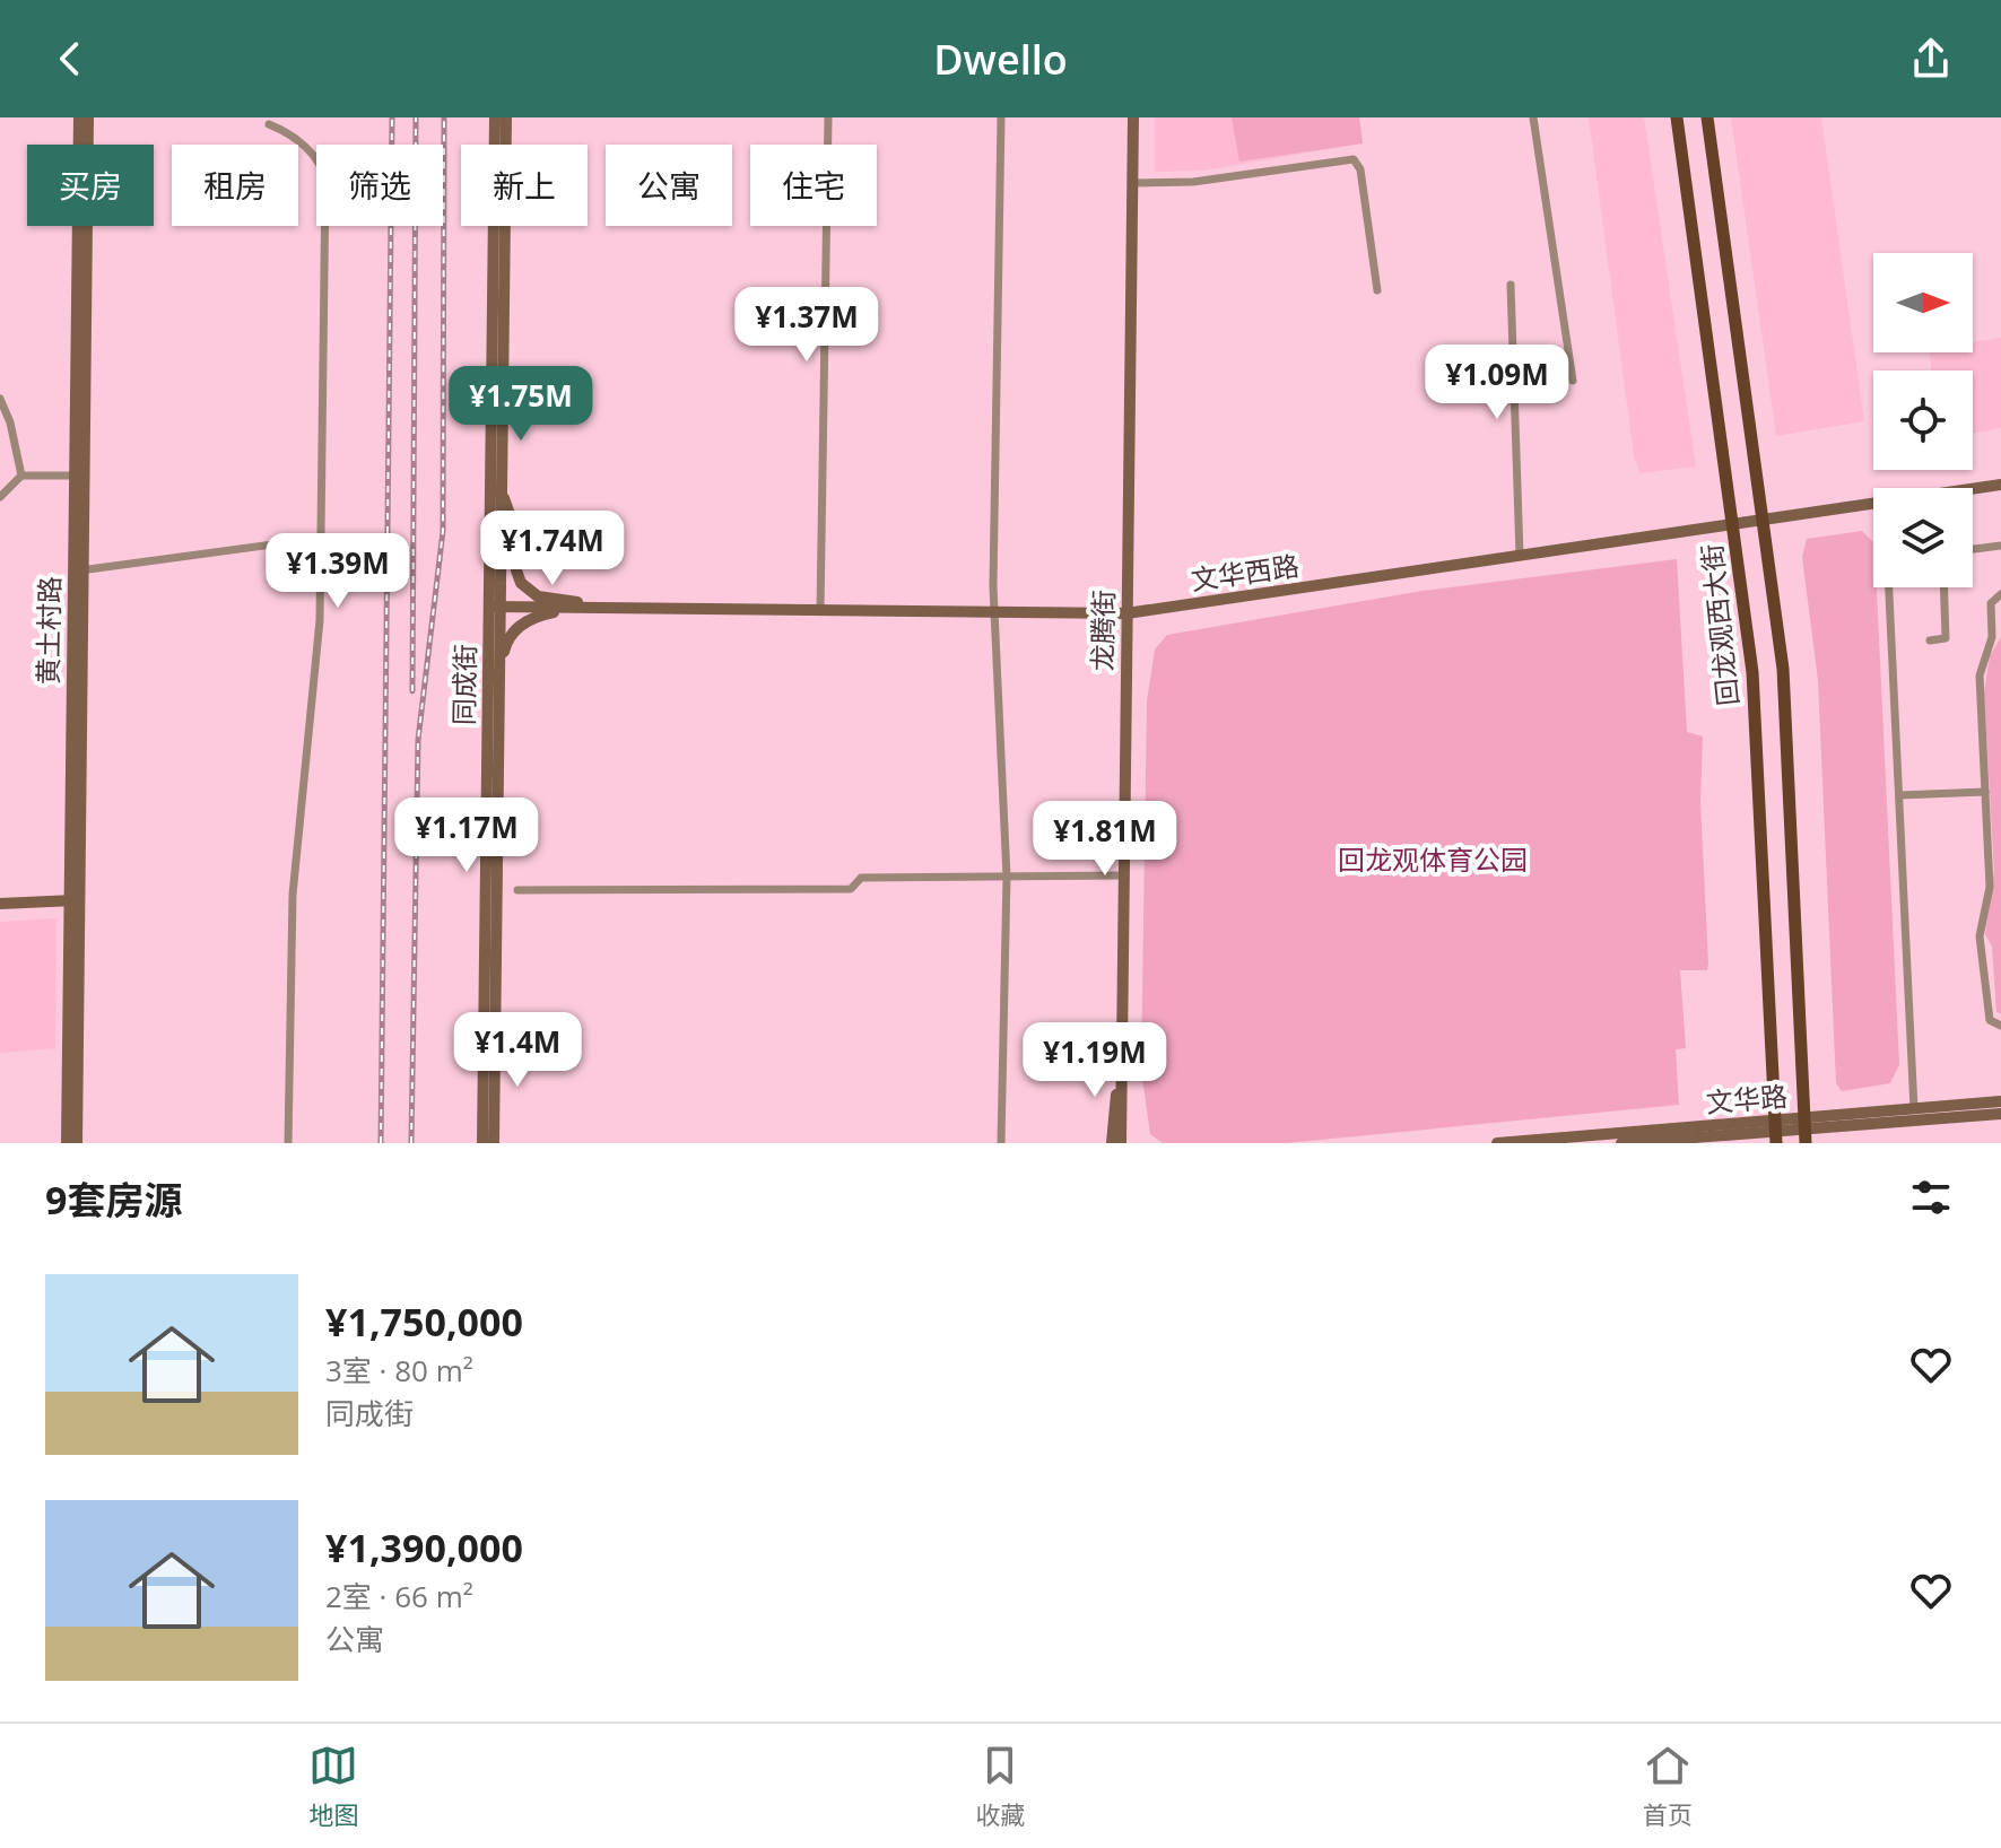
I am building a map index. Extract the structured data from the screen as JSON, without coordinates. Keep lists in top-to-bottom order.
{
  "streets": {
    "main road": ["回龙观西大街"],
    "street": [
      "文华西路",
      "黄土村路",
      "龙腾街",
      "同成街",
      "文华路"
    ]
  },
  "crossings": [
    ["文华西路", "回龙观西大街"],
    ["文华西路", "龙腾街"],
    ["文华西路", "同成街"],
    ["回龙观西大街", "文华路"]
  ],
  "parks": ["回龙观体育公园"],
  "north": "right",
  "page": {
    "header": "Dwello",
    "chip": [
      "买房",
      "租房",
      "筛选",
      "新上",
      "公寓",
      "住宅"
    ],
    "price": [
      "¥1.37M",
      "¥1.09M",
      "¥1.75M",
      "¥1.74M",
      "¥1.39M",
      "¥1.17M",
      "¥1.81M",
      "¥1.4M",
      "¥1.19M"
    ],
    "heading": "9套房源",
    "list": [
      {
        "name": "¥1,750,000",
        "note": "3室 · 80 m² · 同成街"
      },
      {
        "name": "¥1,390,000",
        "note": "2室 · 66 m² · 公寓"
      }
    ],
    "tabs": ["地图", "收藏", "首页"]
  }
}
